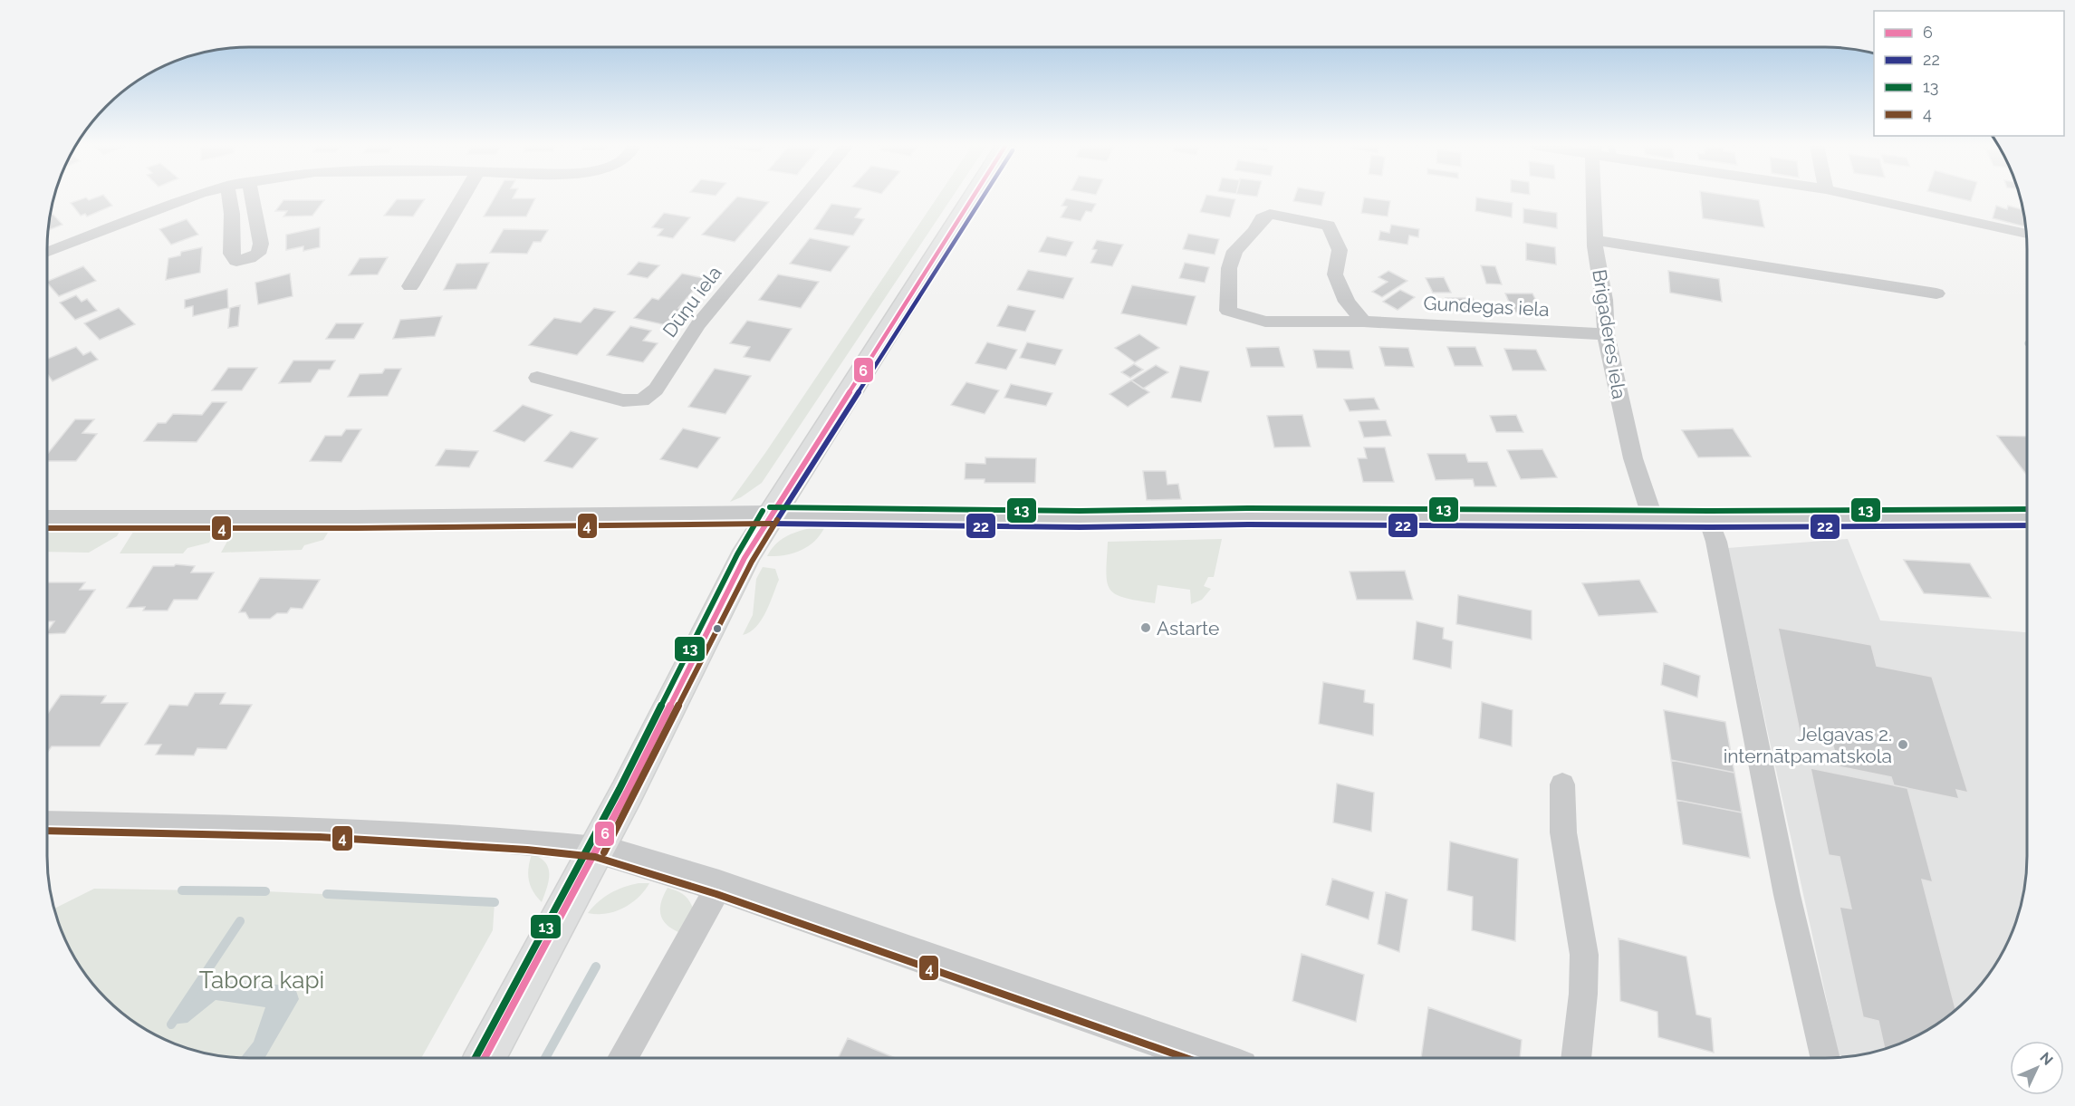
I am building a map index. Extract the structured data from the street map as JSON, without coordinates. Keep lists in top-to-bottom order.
{
  "streets": {
    "street": ["Dūņu iela", "Gundegas iela", "Brigaderes iela"]
  },
  "crossings": [
    ["Gundegas iela", "Brigaderes iela"]
  ],
  "parks": ["Tabora kapi"],
  "places": ["Astarte", "Jelgavas 2. internātpamatskola"],
  "lines": [
    "transit line 6",
    "transit line 22",
    "transit line 13",
    "transit line 4"
  ],
  "legend": [
    "6",
    "22",
    "13",
    "4"
  ],
  "north": "top right"
}
